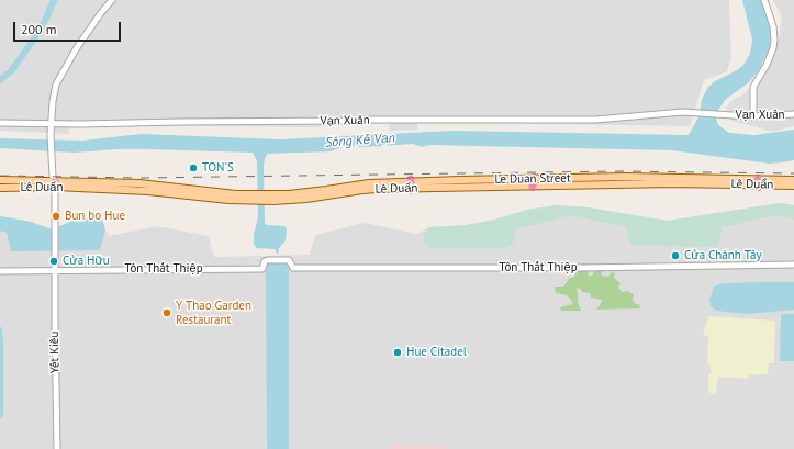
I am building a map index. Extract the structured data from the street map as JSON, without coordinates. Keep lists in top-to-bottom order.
{
  "streets": {
    "main road": ["Le Duan Street", "Lê Duẩn"],
    "street": ["Vạn Xuân", "Tôn Thất Thiệp", "Yết Kiêu"]
  },
  "crossings": [
    ["Le Duan Street", "Lê Duẩn"],
    ["Lê Duẩn", "Yết Kiêu"],
    ["Tôn Thất Thiệp", "Yết Kiêu"]
  ],
  "water": ["Sông Kẻ Vạn"],
  "places": [
    "TON'S",
    "Bun bo Hue",
    "Cửa Chánh Tây",
    "Cửa Hữu",
    "Y Thao Garden Restaurant",
    "Hue Citadel"
  ],
  "scale_bar": "200 m"
}
